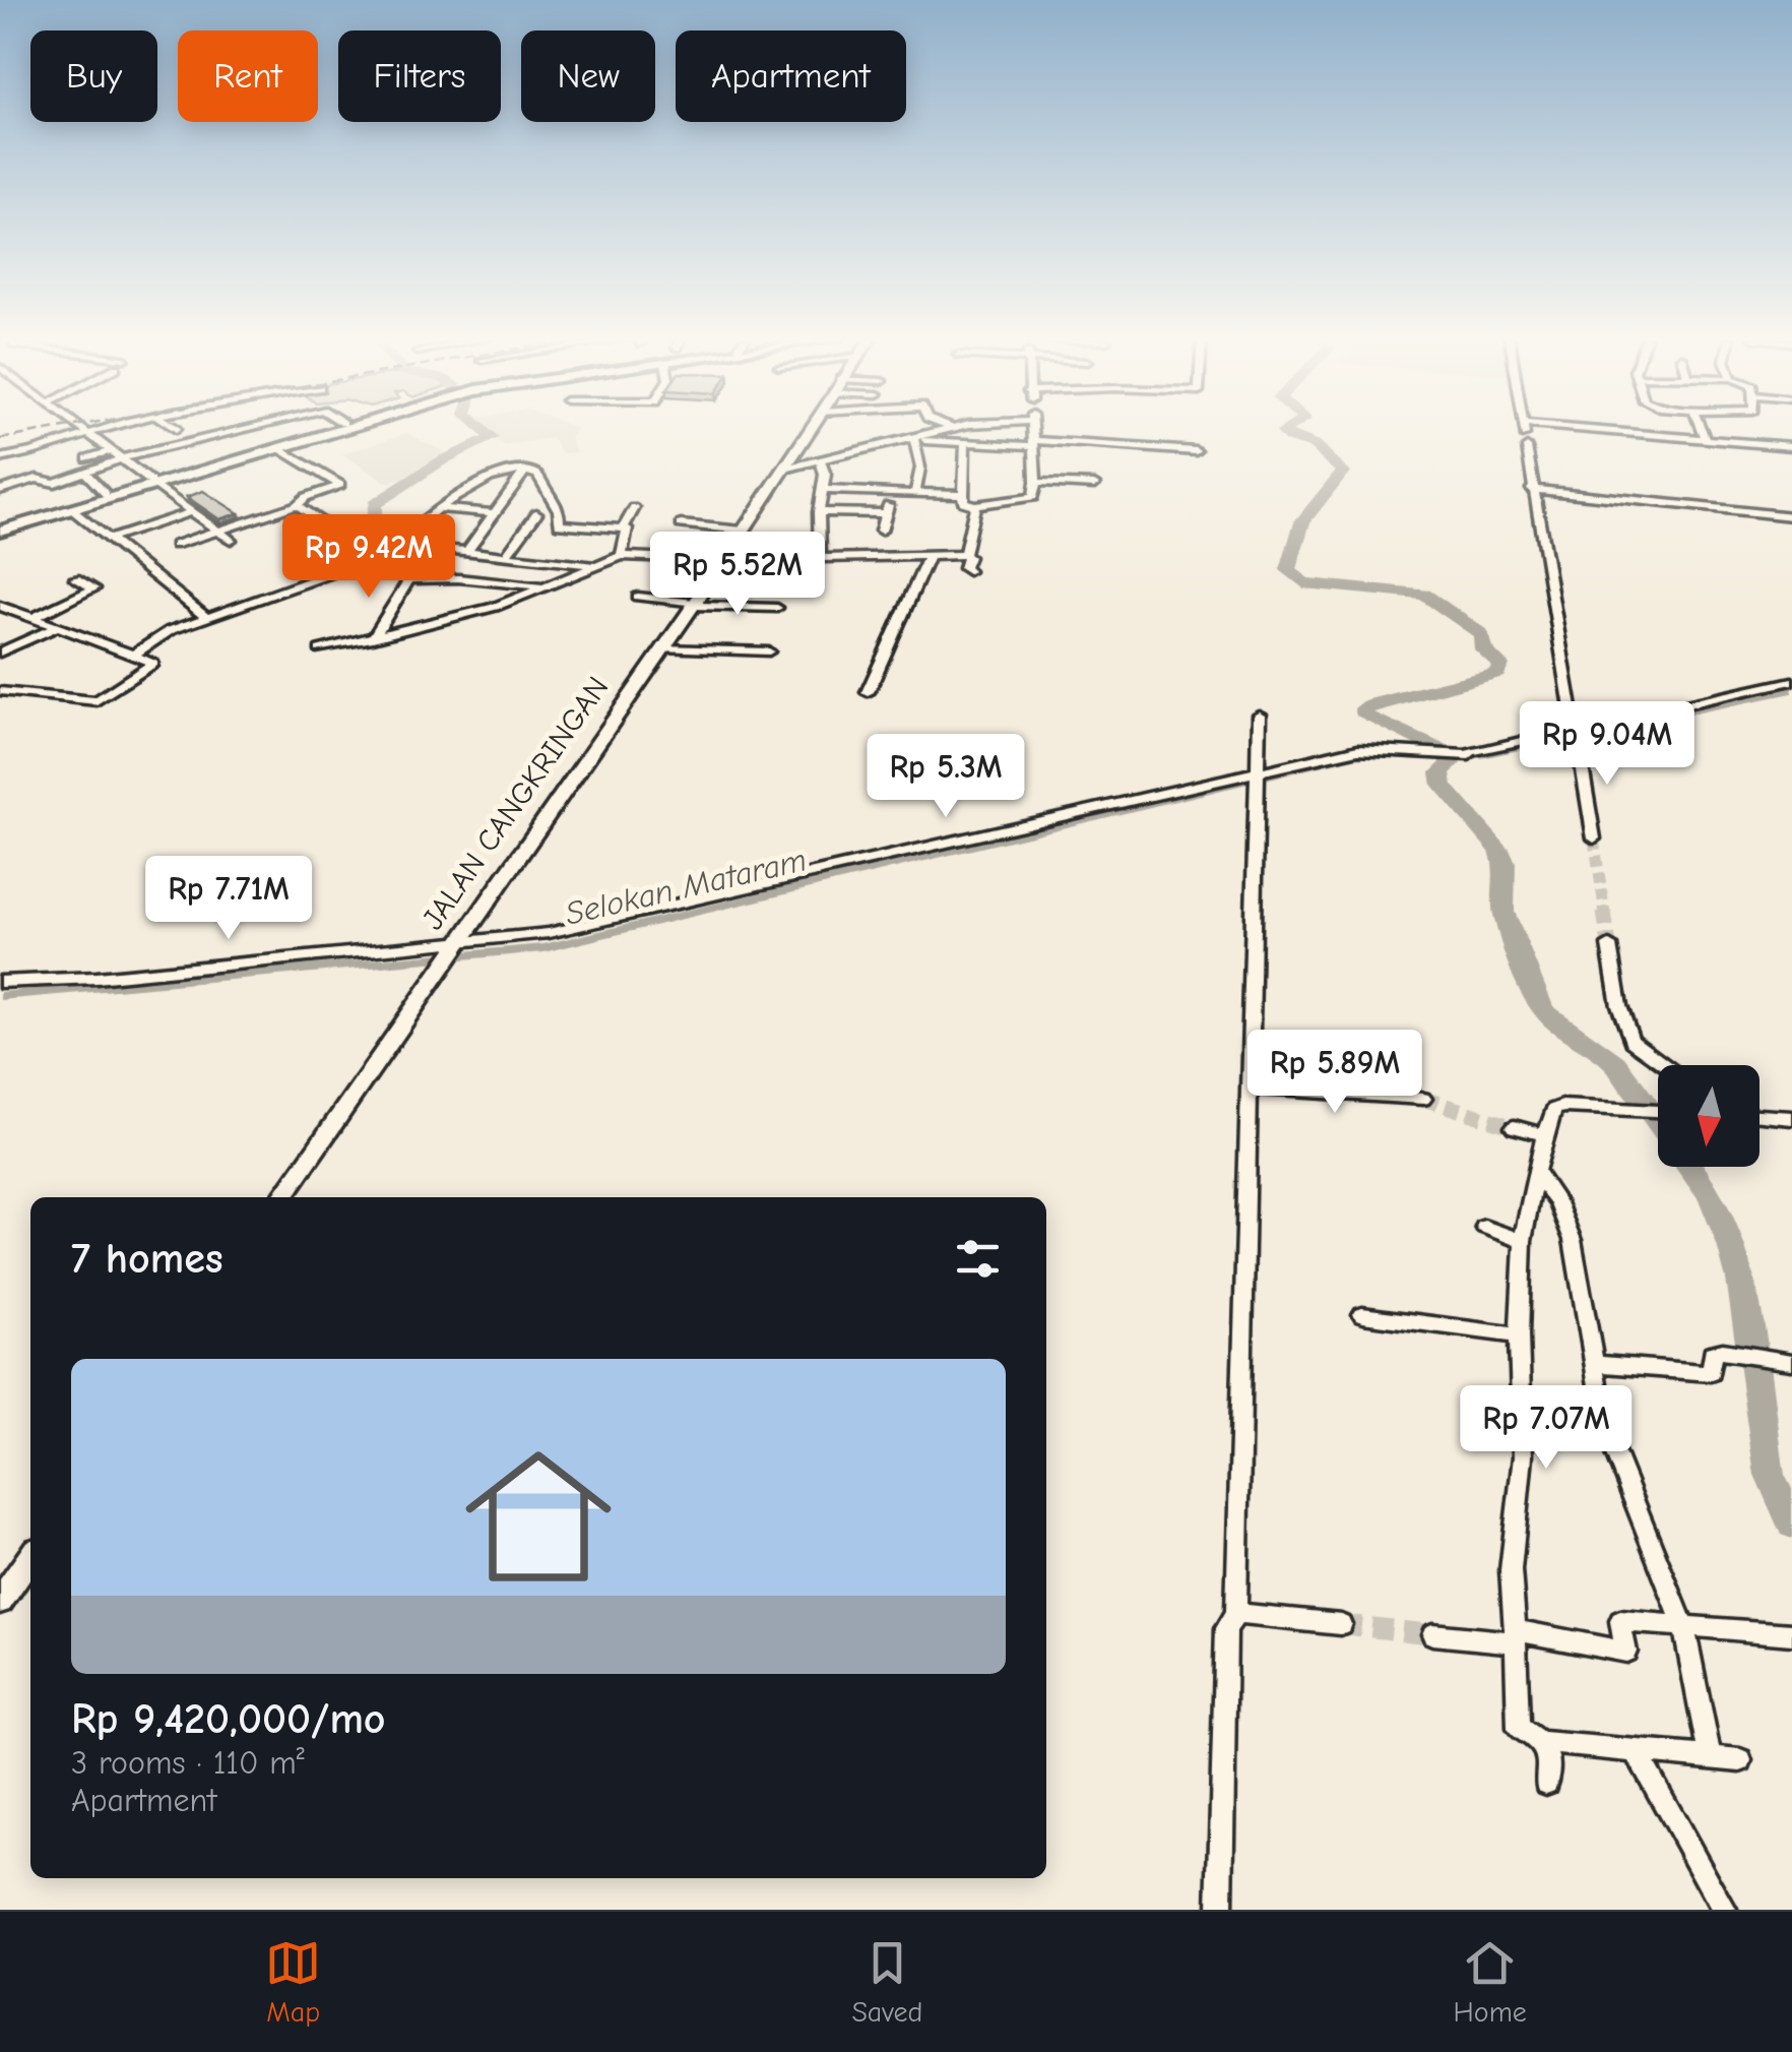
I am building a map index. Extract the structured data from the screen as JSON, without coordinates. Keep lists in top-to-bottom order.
{
  "streets": {
    "main road": ["JALAN CANGKRINGAN"]
  },
  "water": ["Selokan Mataram"],
  "north": "bottom",
  "page": {
    "chip": [
      "Buy",
      "Rent",
      "Filters",
      "New",
      "Apartment"
    ],
    "price": [
      "Rp 9.42M",
      "Rp 5.52M",
      "Rp 9.04M",
      "Rp 5.3M",
      "Rp 7.71M",
      "Rp 5.89M",
      "Rp 7.07M"
    ],
    "heading": "7 homes",
    "list": [
      {
        "name": "Rp 9,420,000/mo",
        "note": "3 rooms · 110 m² · Apartment"
      }
    ],
    "tabs": ["Map", "Saved", "Home"]
  }
}
